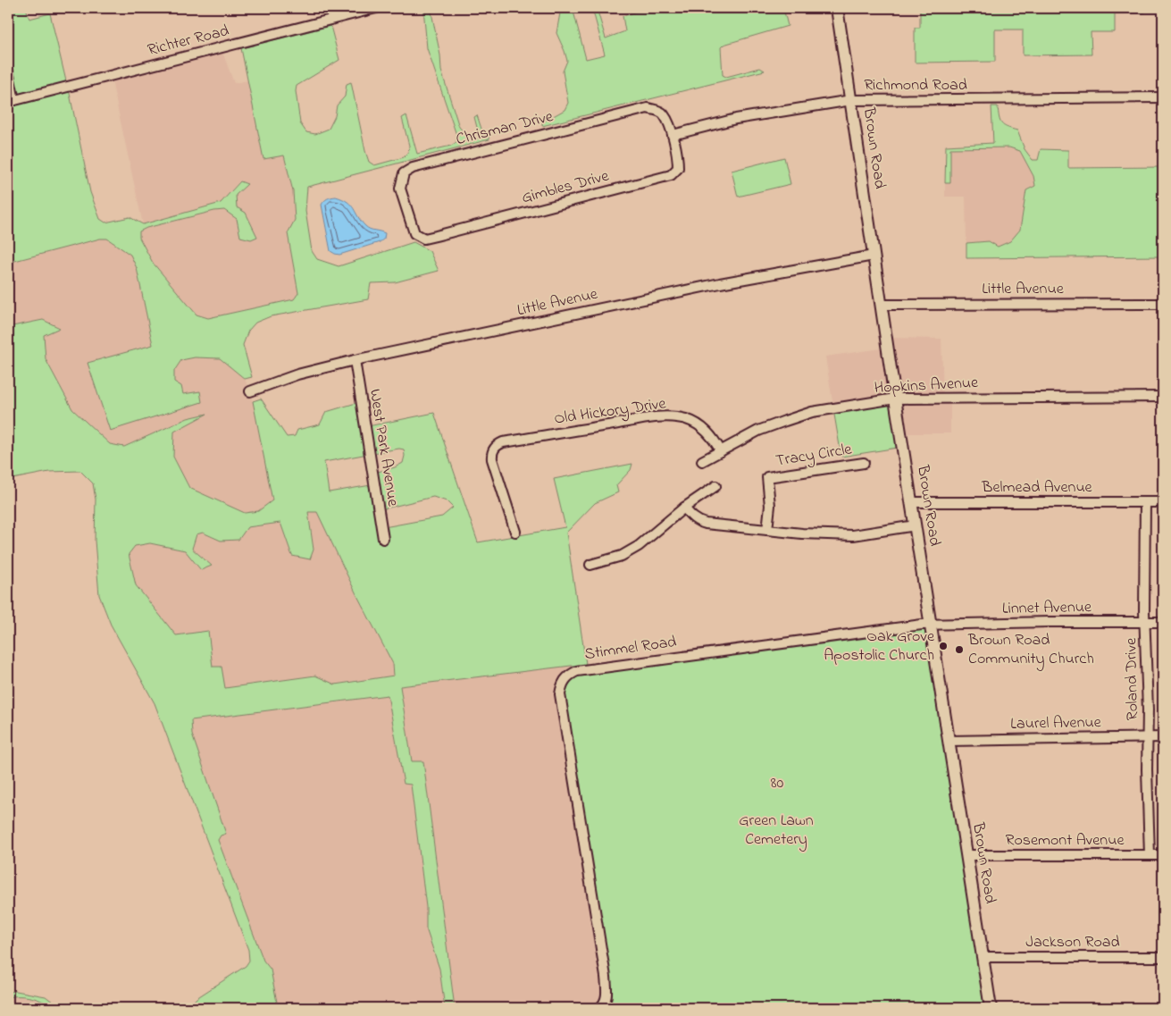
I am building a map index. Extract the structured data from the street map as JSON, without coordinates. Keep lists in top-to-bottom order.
{
  "streets": {
    "main road": ["Brown Road"],
    "street": [
      "Richter Road",
      "Richmond Road",
      "Chrisman Drive",
      "Gimbles Drive",
      "Little Avenue",
      "Hopkins Avenue",
      "Old Hickory Drive",
      "West Park Avenue",
      "Tracy Circle",
      "Belmead Avenue",
      "Linnet Avenue",
      "Stimmel Road",
      "Roland Drive",
      "Laurel Avenue",
      "Rosemont Avenue",
      "Jackson Road"
    ]
  },
  "crossings": [
    ["Richmond Road", "Chrisman Drive"],
    ["Richmond Road", "Brown Road"],
    ["Richmond Road", "Gimbles Drive"],
    ["Chrisman Drive", "Gimbles Drive"],
    ["Brown Road", "Little Avenue"],
    ["Brown Road", "Hopkins Avenue"],
    ["Brown Road", "Belmead Avenue"],
    ["Brown Road", "Linnet Avenue"],
    ["Brown Road", "Stimmel Road"],
    ["Brown Road", "Laurel Avenue"],
    ["Brown Road", "Rosemont Avenue"],
    ["Brown Road", "Jackson Road"],
    ["Little Avenue", "West Park Avenue"],
    ["Hopkins Avenue", "Old Hickory Drive"],
    ["Belmead Avenue", "Roland Drive"],
    ["Linnet Avenue", "Stimmel Road"],
    ["Linnet Avenue", "Roland Drive"],
    ["Roland Drive", "Laurel Avenue"],
    ["Roland Drive", "Rosemont Avenue"]
  ],
  "parks": ["80", "Green Lawn Cemetery"],
  "places": ["Oak Grove Apostolic Church", "Brown Road Community Church"]
}
